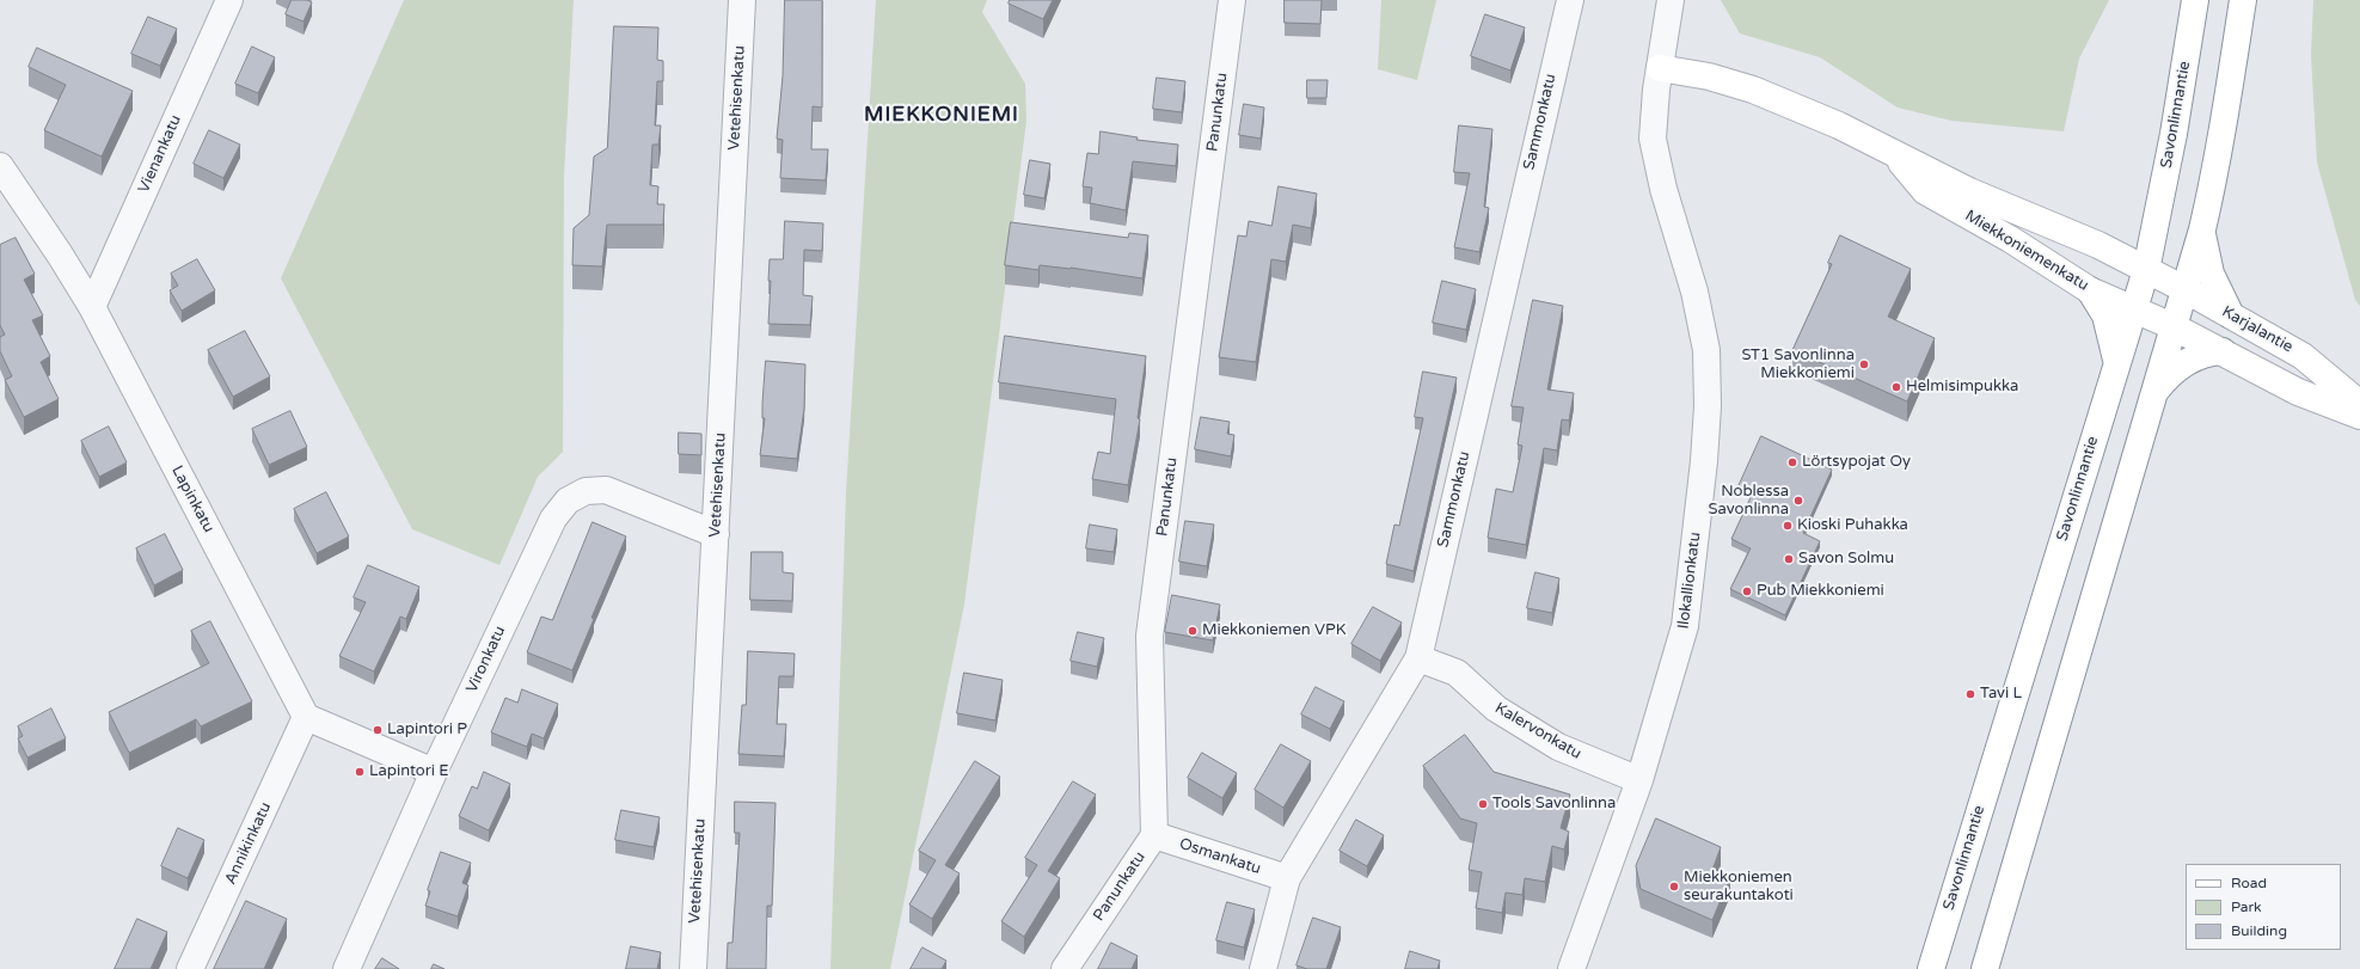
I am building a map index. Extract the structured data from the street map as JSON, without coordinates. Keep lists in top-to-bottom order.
{
  "streets": {
    "main road": ["Savonlinnantie", "Miekkoniemenkatu", "Karjalantie"],
    "street": [
      "Vetehisenkatu",
      "Panunkatu",
      "Sammonkatu",
      "Vienankatu",
      "Lapinkatu",
      "Ilokallionkatu",
      "Vironkatu",
      "Kalervonkatu",
      "Annikinkatu",
      "Osmankatu"
    ]
  },
  "crossings": [
    ["Vetehisenkatu", "Vironkatu"],
    ["Panunkatu", "Osmankatu"],
    ["Savonlinnantie", "Miekkoniemenkatu"],
    ["Savonlinnantie", "Karjalantie"],
    ["Sammonkatu", "Kalervonkatu"],
    ["Sammonkatu", "Osmankatu"],
    ["Vienankatu", "Lapinkatu"],
    ["Miekkoniemenkatu", "Karjalantie"],
    ["Miekkoniemenkatu", "Ilokallionkatu"],
    ["Lapinkatu", "Annikinkatu"],
    ["Ilokallionkatu", "Kalervonkatu"]
  ],
  "districts": ["MIEKKONIEMI"],
  "places": [
    "ST1 Savonlinna Miekkoniemi",
    "Helmisimpukka",
    "Lörtsypojat Oy",
    "Noblessa Savonlinna",
    "Kioski Puhakka",
    "Savon Solmu",
    "Pub Miekkoniemi",
    "Miekkoniemen VPK",
    "Tavi L",
    "Lapintori P",
    "Lapintori E",
    "Tools Savonlinna",
    "Miekkoniemen seurakuntakoti"
  ],
  "legend": ["Road", "Park", "Building"]
}
